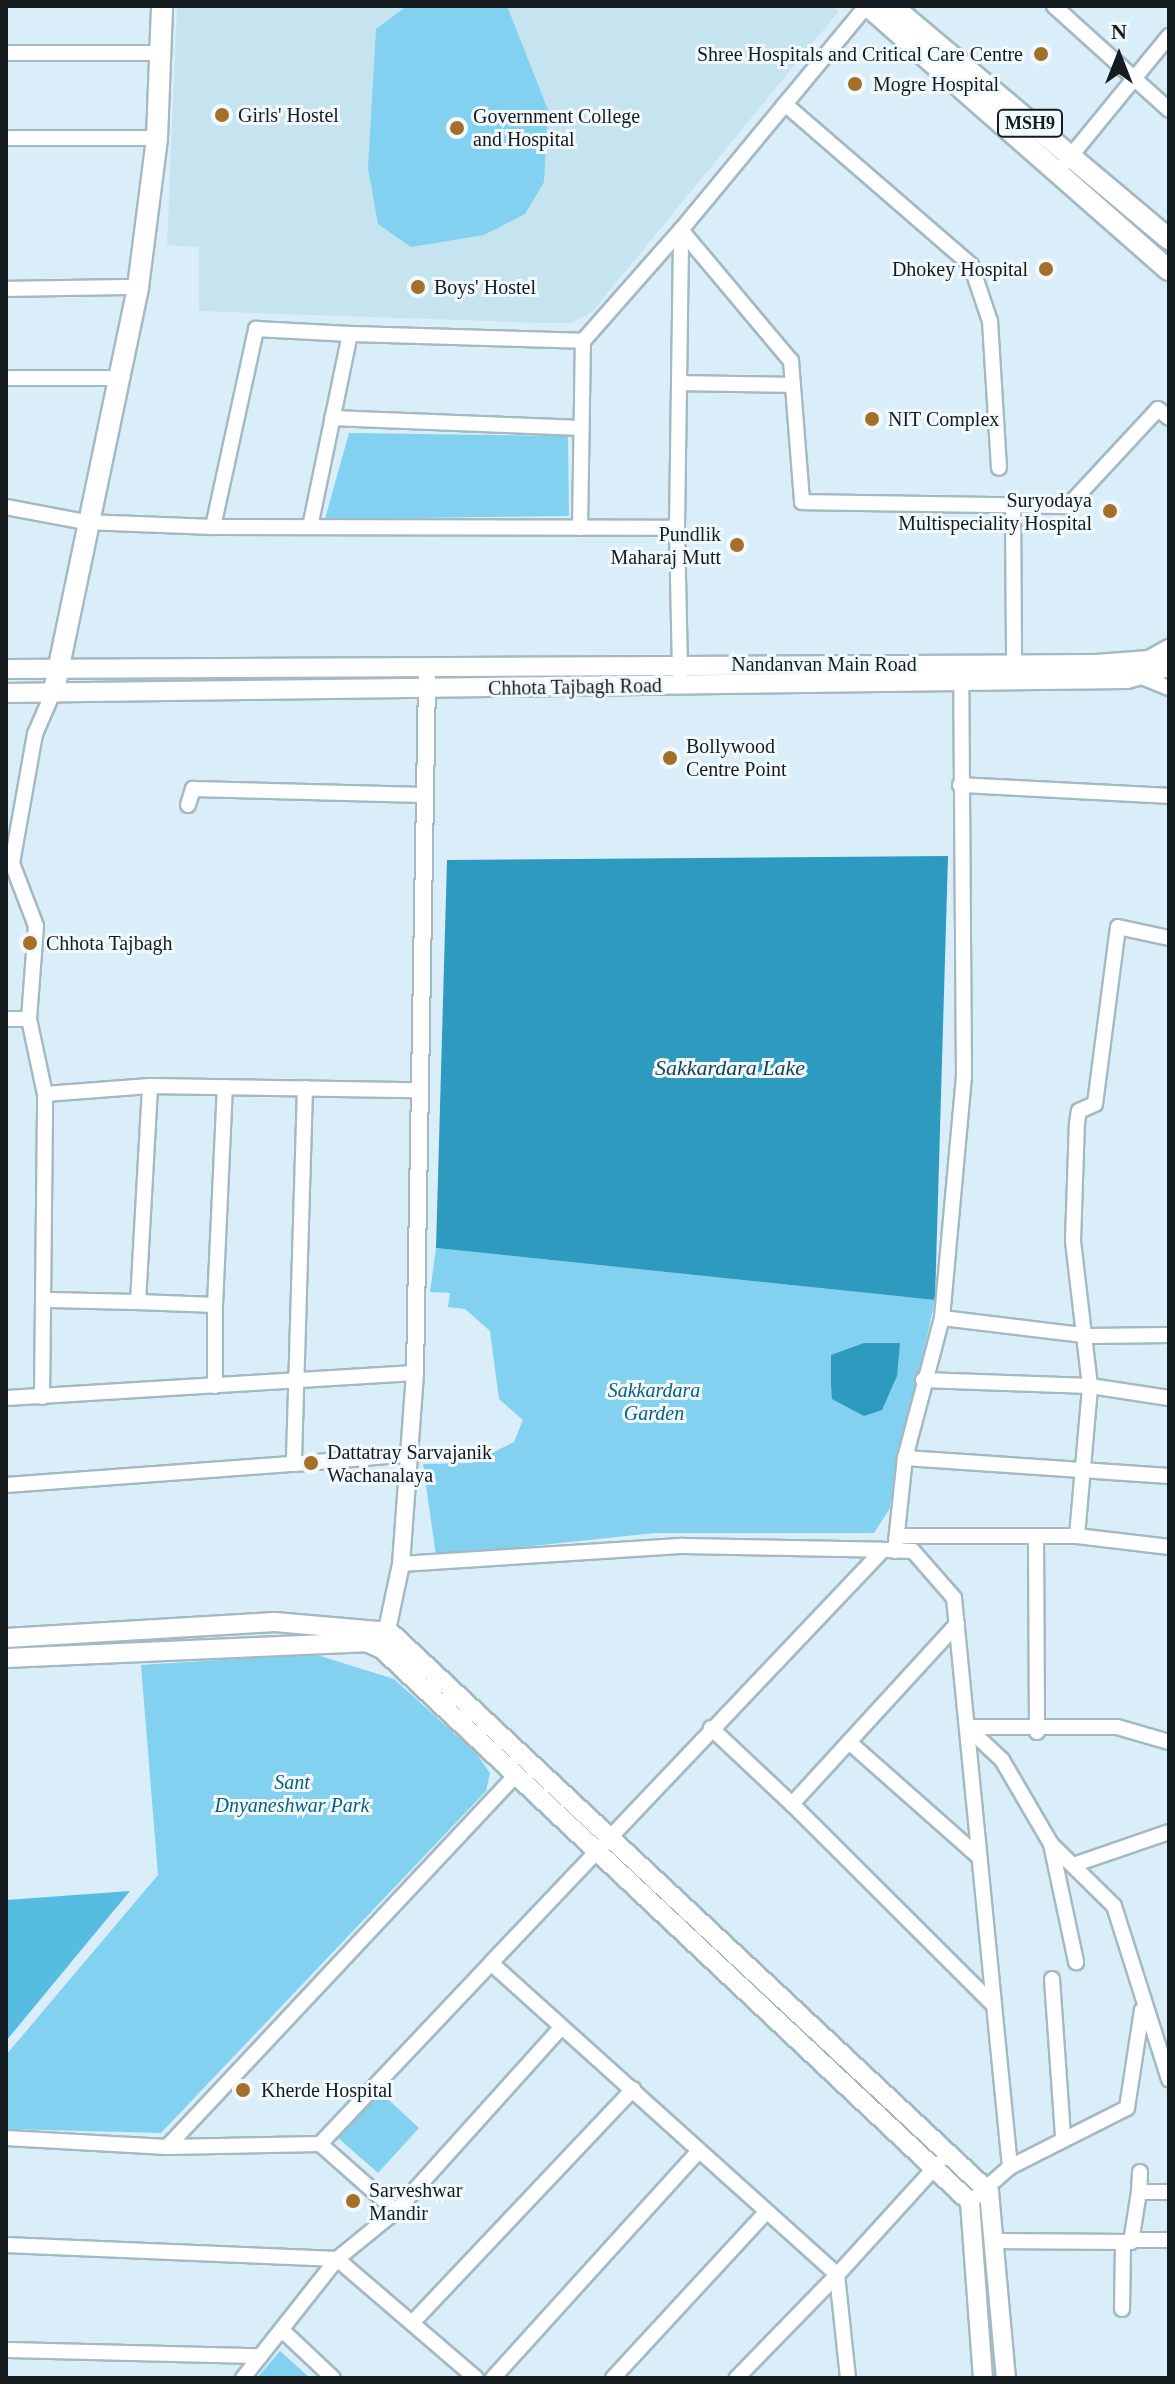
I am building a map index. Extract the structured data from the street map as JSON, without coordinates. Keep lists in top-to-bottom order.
{
  "streets": {
    "main road": ["MSH9", "Nandanvan Main Road", "Chhota Tajbagh Road"]
  },
  "crossings": [
    ["Nandanvan Main Road", "Chhota Tajbagh Road"]
  ],
  "water": ["Sakkardara Lake"],
  "parks": ["Sakkardara Garden", "Sant Dnyaneshwar Park"],
  "places": [
    "Shree Hospitals and Critical Care Centre",
    "Mogre Hospital",
    "Girls' Hostel",
    "Government College and Hospital",
    "Dhokey Hospital",
    "Boys' Hostel",
    "NIT Complex",
    "Suryodaya Multispeciality Hospital",
    "Pundlik Maharaj Mutt",
    "Bollywood Centre Point",
    "Chhota Tajbagh",
    "Dattatray Sarvajanik Wachanalaya",
    "Kherde Hospital",
    "Sarveshwar Mandir"
  ],
  "north": "top"
}
